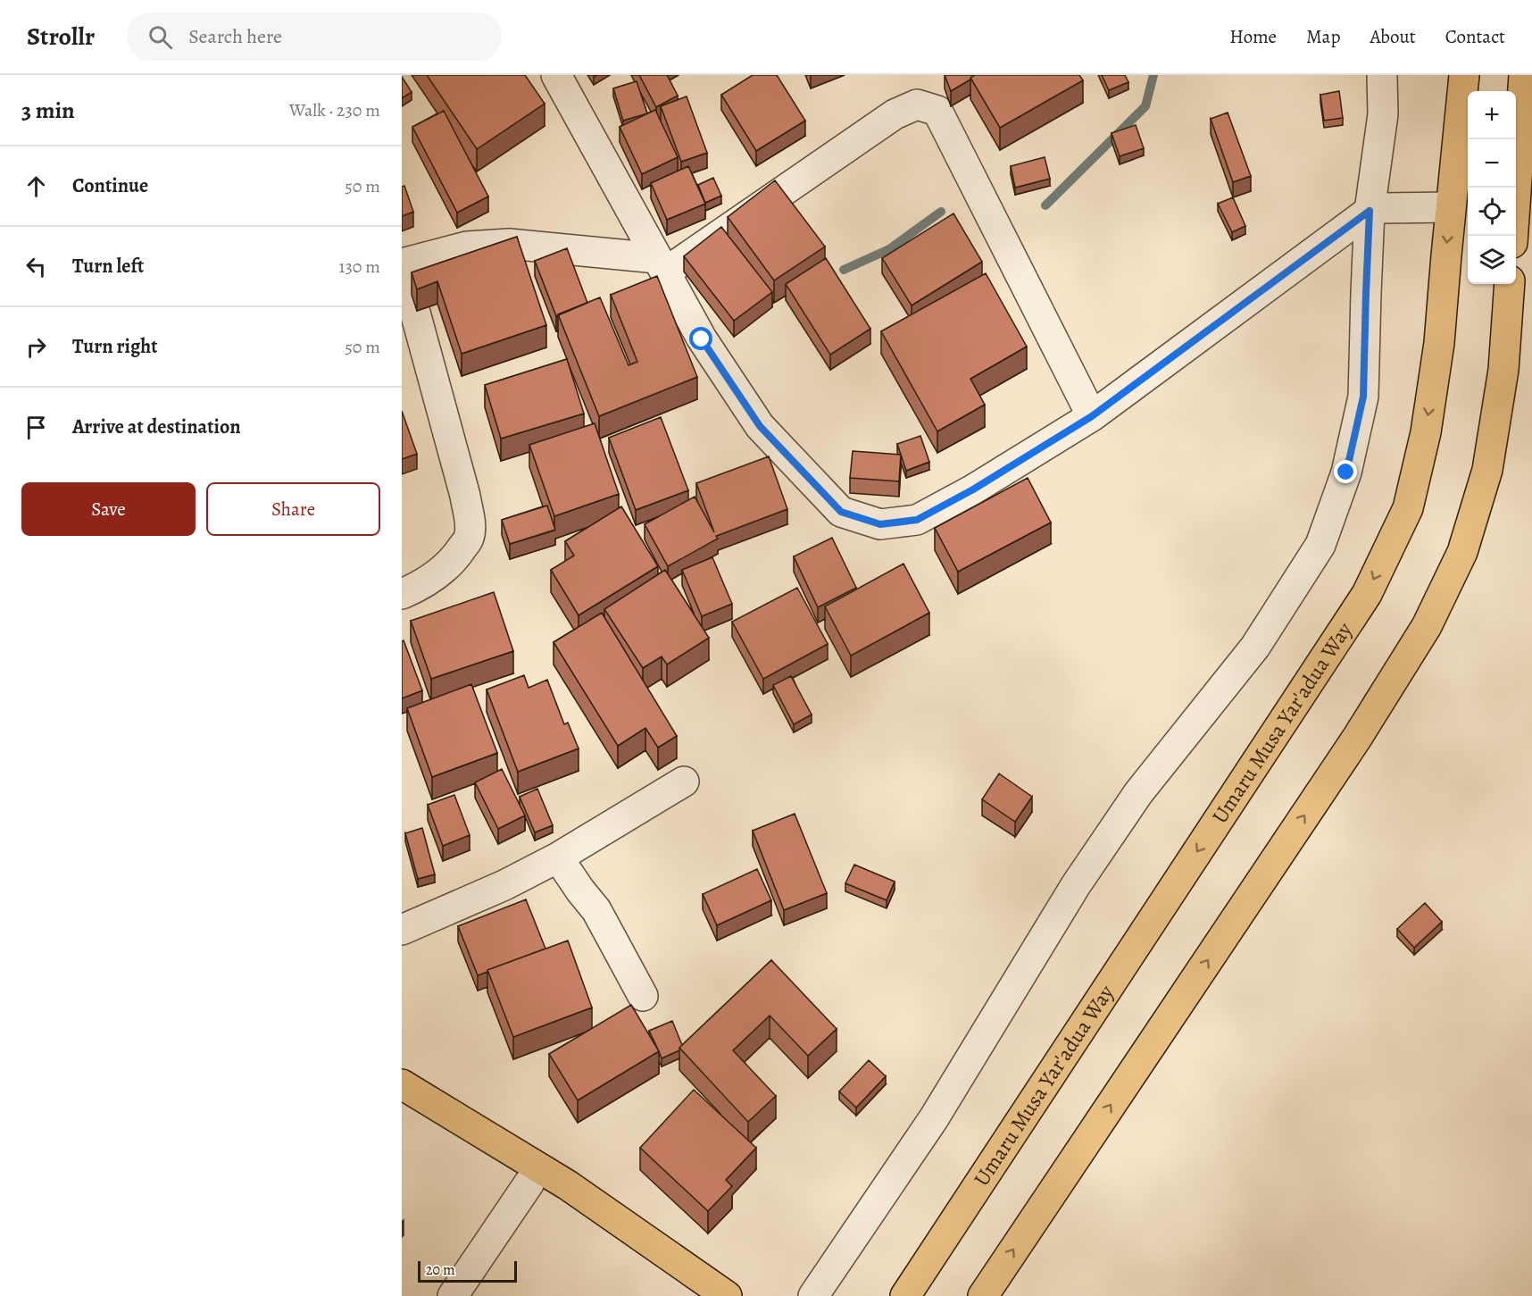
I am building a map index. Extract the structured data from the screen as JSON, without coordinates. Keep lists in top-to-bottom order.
{
  "streets": {
    "main road": ["Umaru Musa Yar'adua Way"]
  },
  "scale_bar": "20 m",
  "page": {
    "header": "Strollr",
    "search": "Search here",
    "nav": [
      "Home",
      "Map",
      "About",
      "Contact"
    ],
    "heading": ["3 min", "Walk · 230 m"],
    "map_buttons": ["+", "−"],
    "list": [
      ["Continue", "50 m"],
      ["Turn left", "130 m"],
      ["Turn right", "50 m"],
      "Arrive at destination"
    ],
    "buttons": ["Save", "Share"],
    "scale": "20 m"
  }
}
